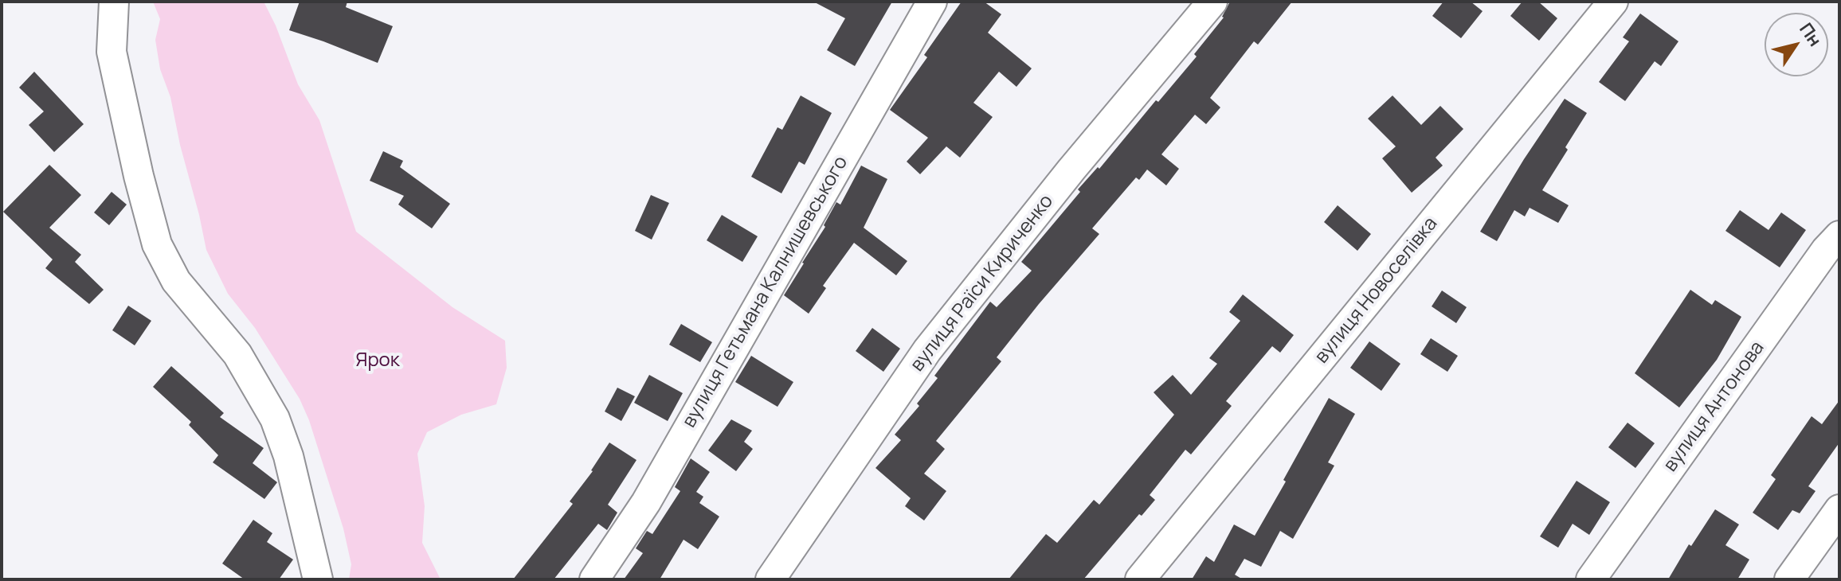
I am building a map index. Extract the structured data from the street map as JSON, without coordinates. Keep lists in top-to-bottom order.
{
  "streets": {
    "street": [
      "вулиця Раїси Кириченко",
      "вулиця Новоселівка",
      "вулиця Гетьмана Калнишевського",
      "вулиця Антонова"
    ]
  },
  "parks": ["Ярок"],
  "north": "top right"
}
